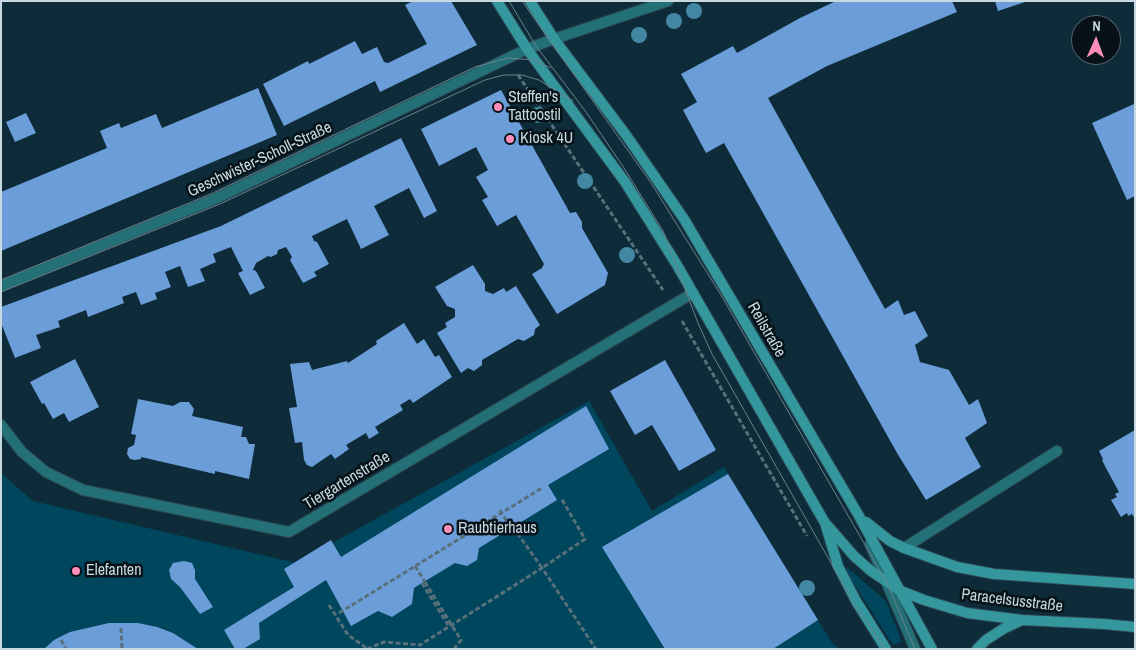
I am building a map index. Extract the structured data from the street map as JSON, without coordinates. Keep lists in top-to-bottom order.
{
  "streets": {
    "main road": ["Reilstraße", "Paracelsusstraße"],
    "street": ["Geschwister-Scholl-Straße", "Tiergartenstraße"]
  },
  "crossings": [
    ["Geschwister-Scholl-Straße", "Reilstraße"],
    ["Reilstraße", "Paracelsusstraße"]
  ],
  "places": [
    "Steffen's Tattoostil",
    "Kiosk 4U",
    "Raubtierhaus",
    "Elefanten"
  ],
  "north": "top"
}
